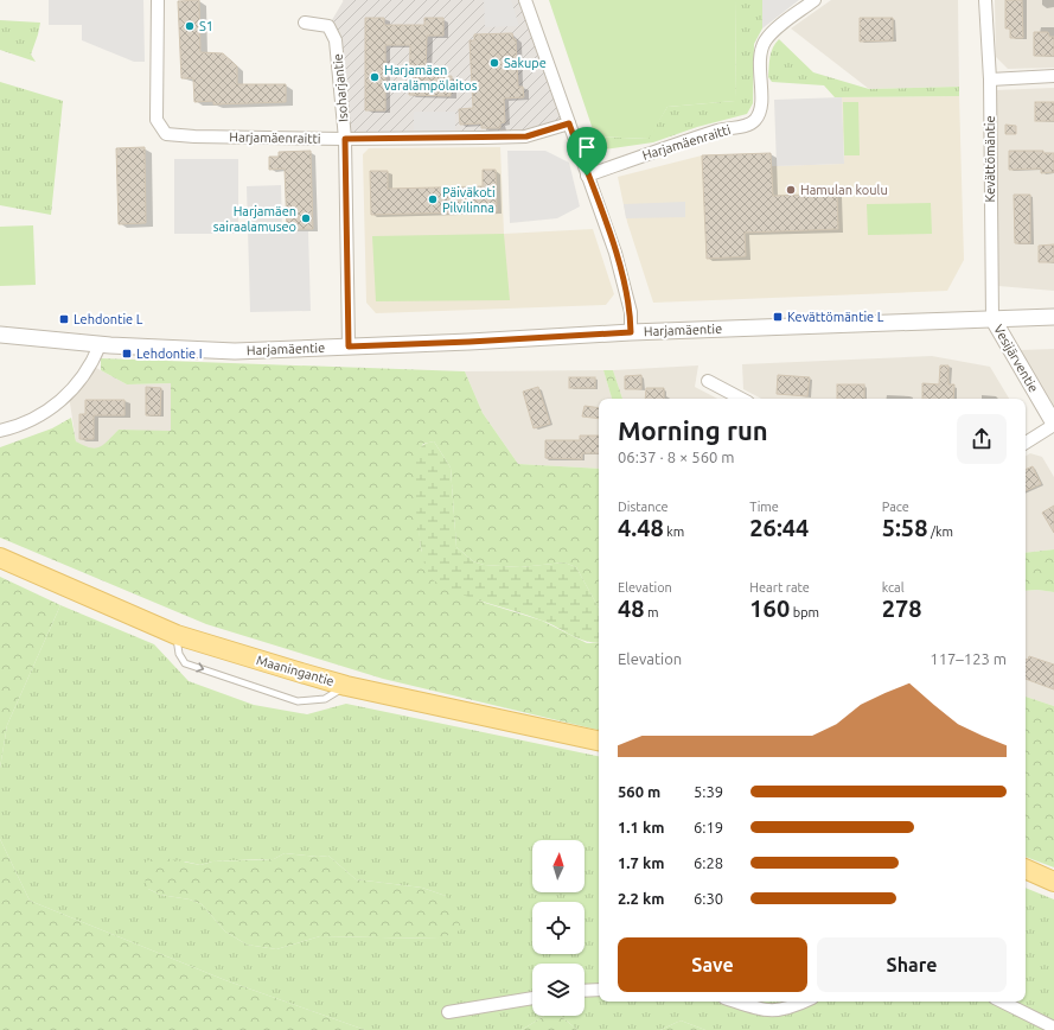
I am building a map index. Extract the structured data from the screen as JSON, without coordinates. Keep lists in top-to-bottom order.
{
  "streets": {
    "main road": ["Maaningantie"],
    "street": [
      "Isoharjantie",
      "Harjamäenraitti",
      "Kevättömäntie",
      "Harjamäentie",
      "Vesijärventie"
    ]
  },
  "crossings": [
    ["Isoharjantie", "Harjamäenraitti"],
    ["Isoharjantie", "Harjamäentie"],
    ["Kevättömäntie", "Harjamäentie"],
    ["Kevättömäntie", "Vesijärventie"],
    ["Harjamäentie", "Vesijärventie"]
  ],
  "places": {
    "other": [
      "S1",
      "Sakupe",
      "Harjamäen varalämpölaitos",
      "Hamulan koulu",
      "Päiväkoti Pilvilinna",
      "Harjamäen sairaalamuseo"
    ],
    "transit": ["Kevättömäntie L", "Lehdontie L", "Lehdontie I"]
  },
  "north": "top",
  "page": {
    "heading": ["Morning run", "06:37 · 8 × 560 m"],
    "stats": [
      ["Distance", "4.48 km"],
      ["Time", "26:44"],
      ["Pace", "5:58 /km"],
      ["Elevation", "48 m"],
      ["Heart rate", "160 bpm"],
      ["kcal", "278"]
    ],
    "chart": ["Elevation", "117–123 m"],
    "list": [
      {
        "name": "560 m",
        "note": "5:39"
      },
      {
        "name": "1.1 km",
        "note": "6:19"
      },
      {
        "name": "1.7 km",
        "note": "6:28"
      },
      {
        "name": "2.2 km",
        "note": "6:30"
      }
    ],
    "buttons": ["Save", "Share"]
  }
}
